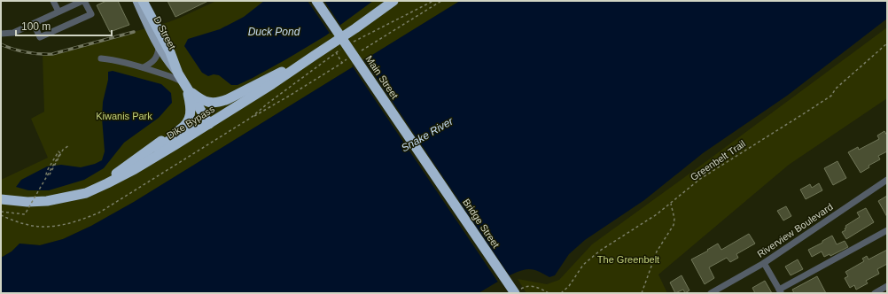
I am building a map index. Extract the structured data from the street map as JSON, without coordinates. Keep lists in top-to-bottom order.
{
  "streets": {
    "highway": [
      "D Street",
      "Main Street",
      "Dike Bypass",
      "Bridge Street"
    ],
    "street": ["Riverview Boulevard"],
    "path": ["Greenbelt Trail"]
  },
  "crossings": [
    ["D Street", "Dike Bypass"],
    ["Main Street", "Bridge Street"]
  ],
  "water": ["Duck Pond", "Snake River"],
  "parks": ["Kiwanis Park", "The Greenbelt"],
  "scale_bar": "100 m"
}
